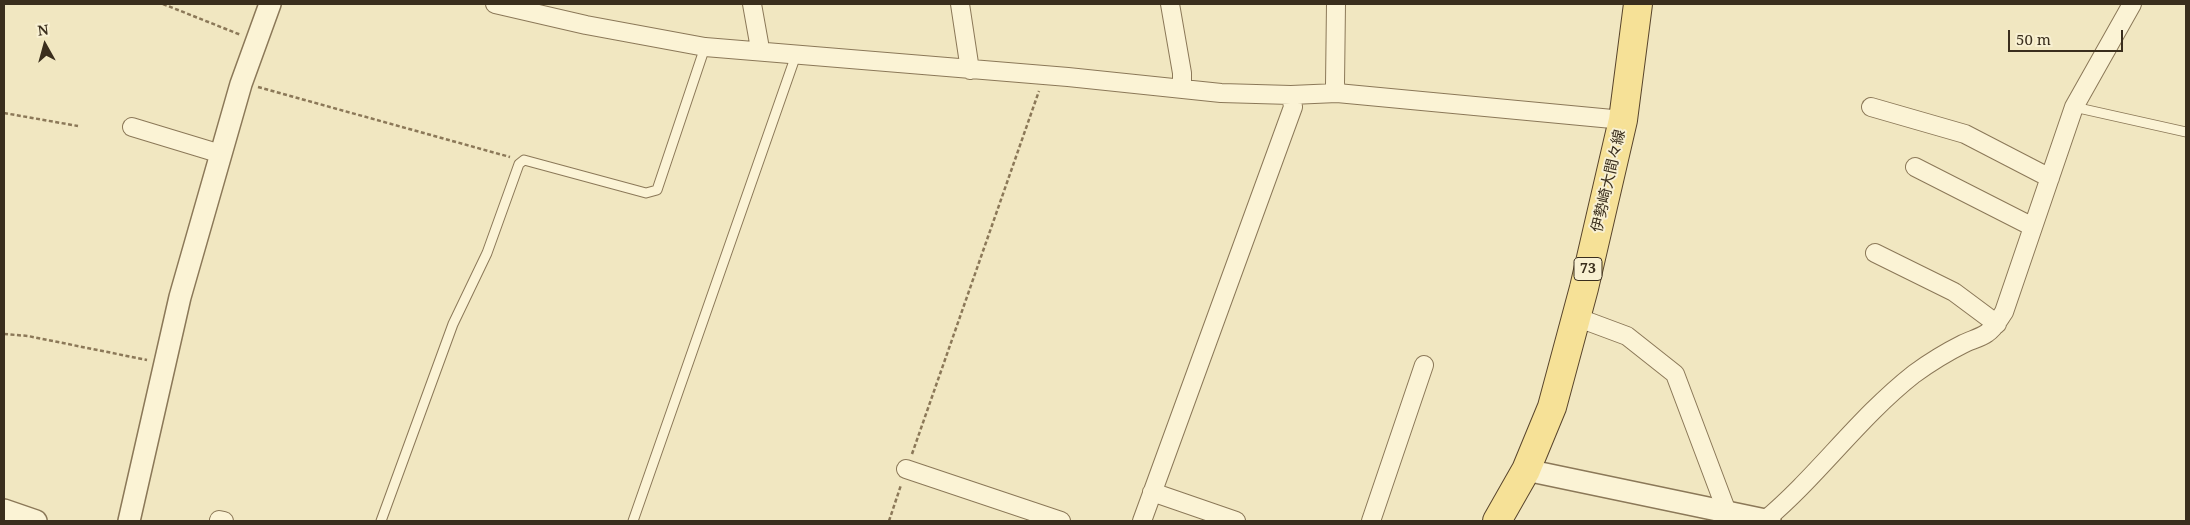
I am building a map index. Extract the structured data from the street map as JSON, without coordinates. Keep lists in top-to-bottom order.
{
  "streets": {
    "main road": ["伊勢崎大間々線", "73"]
  },
  "scale_bar": "50 m",
  "north": "top"
}
